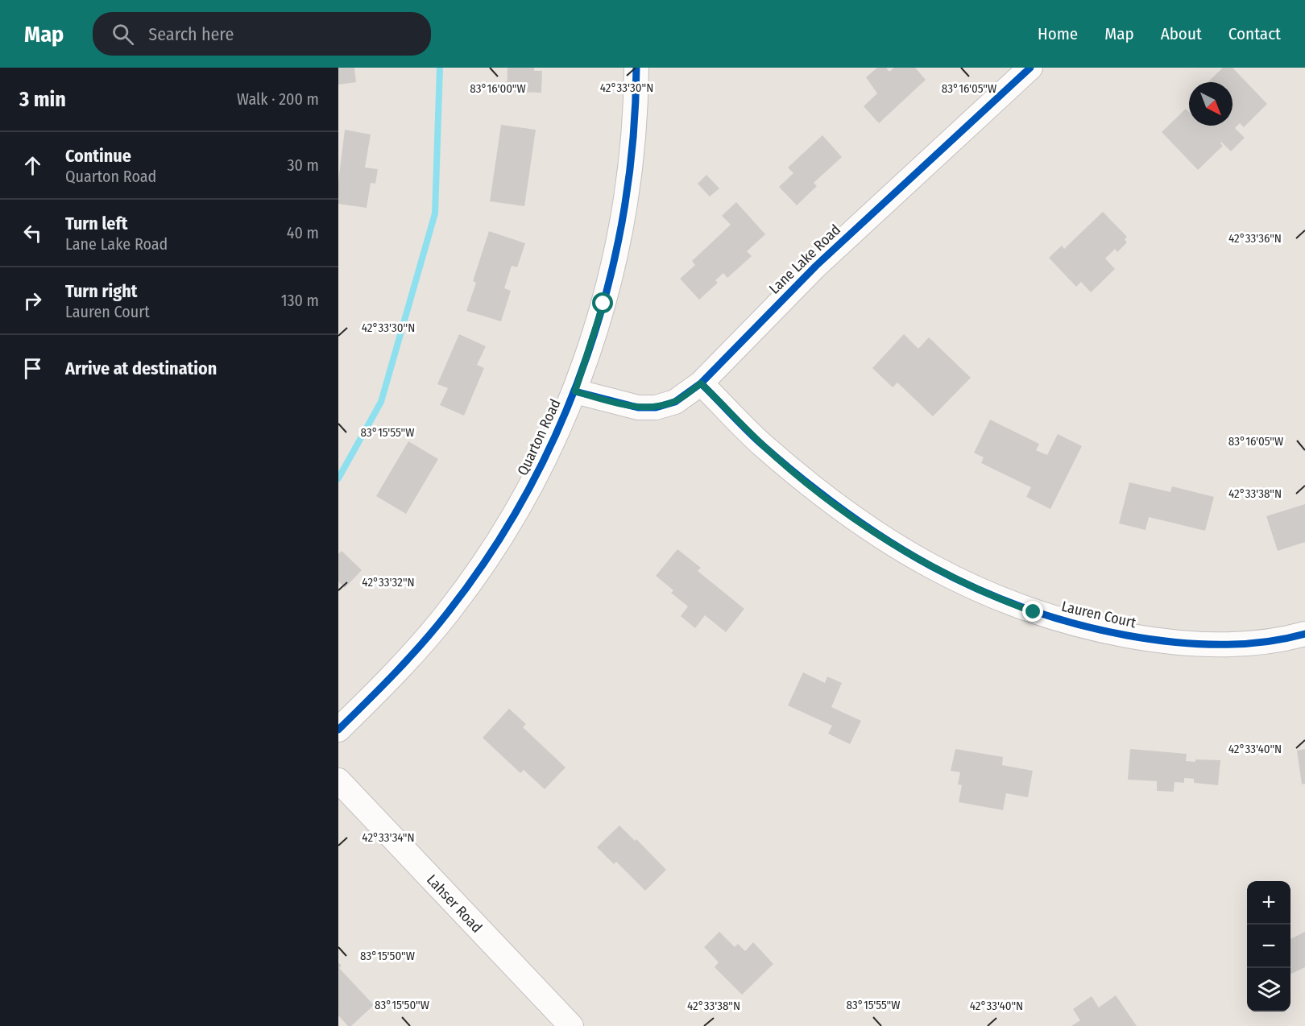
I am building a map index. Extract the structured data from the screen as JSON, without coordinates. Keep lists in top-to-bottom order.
{
  "streets": {
    "street": [
      "Lane Lake Road",
      "Quarton Road",
      "Lauren Court",
      "Lahser Road"
    ]
  },
  "crossings": [
    ["Lane Lake Road", "Quarton Road"],
    ["Lane Lake Road", "Lauren Court"]
  ],
  "north": "bottom right",
  "page": {
    "header": "Map",
    "search": "Search here",
    "nav": [
      "Home",
      "Map",
      "About",
      "Contact"
    ],
    "heading": ["3 min", "Walk · 200 m"],
    "list": [
      ["Continue", "Quarton Road", "30 m"],
      ["Turn left", "Lane Lake Road", "40 m"],
      ["Turn right", "Lauren Court", "130 m"],
      "Arrive at destination"
    ],
    "map_buttons": ["+", "−"]
  },
  "coordinates": [
    "42°33'30\"N",
    "83°16'00\"W",
    "83°16'05\"W",
    "42°33'36\"N",
    "83°15'55\"W",
    "42°33'38\"N",
    "42°33'32\"N",
    "42°33'40\"N",
    "42°33'34\"N",
    "83°15'50\"W"
  ]
}
